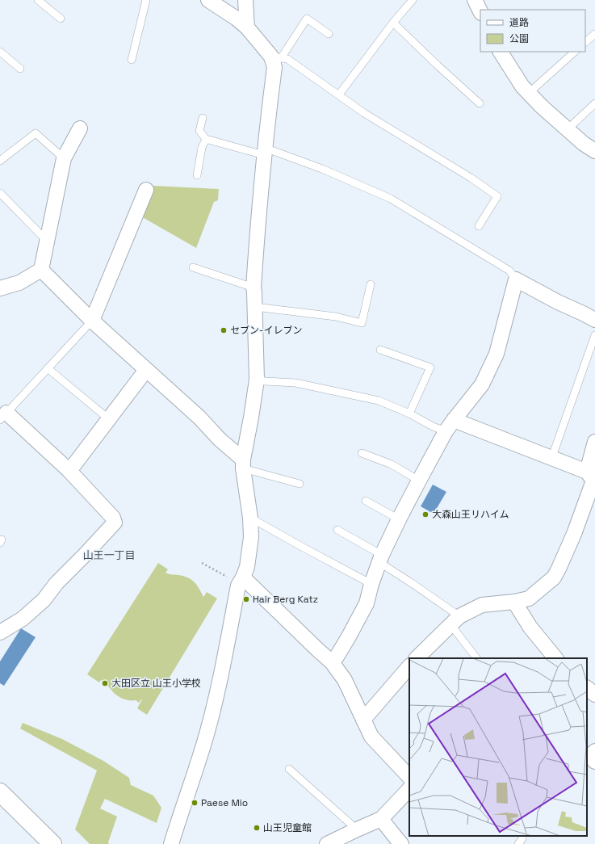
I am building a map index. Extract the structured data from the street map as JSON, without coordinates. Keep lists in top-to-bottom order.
{
  "districts": ["山王一丁目"],
  "places": [
    "セブン-イレブン",
    "大森山王リハイム",
    "Hair Berg Katz",
    "大田区立 山王小学校",
    "Paese Mio",
    "山王児童館"
  ],
  "legend": ["道路", "公園"]
}
